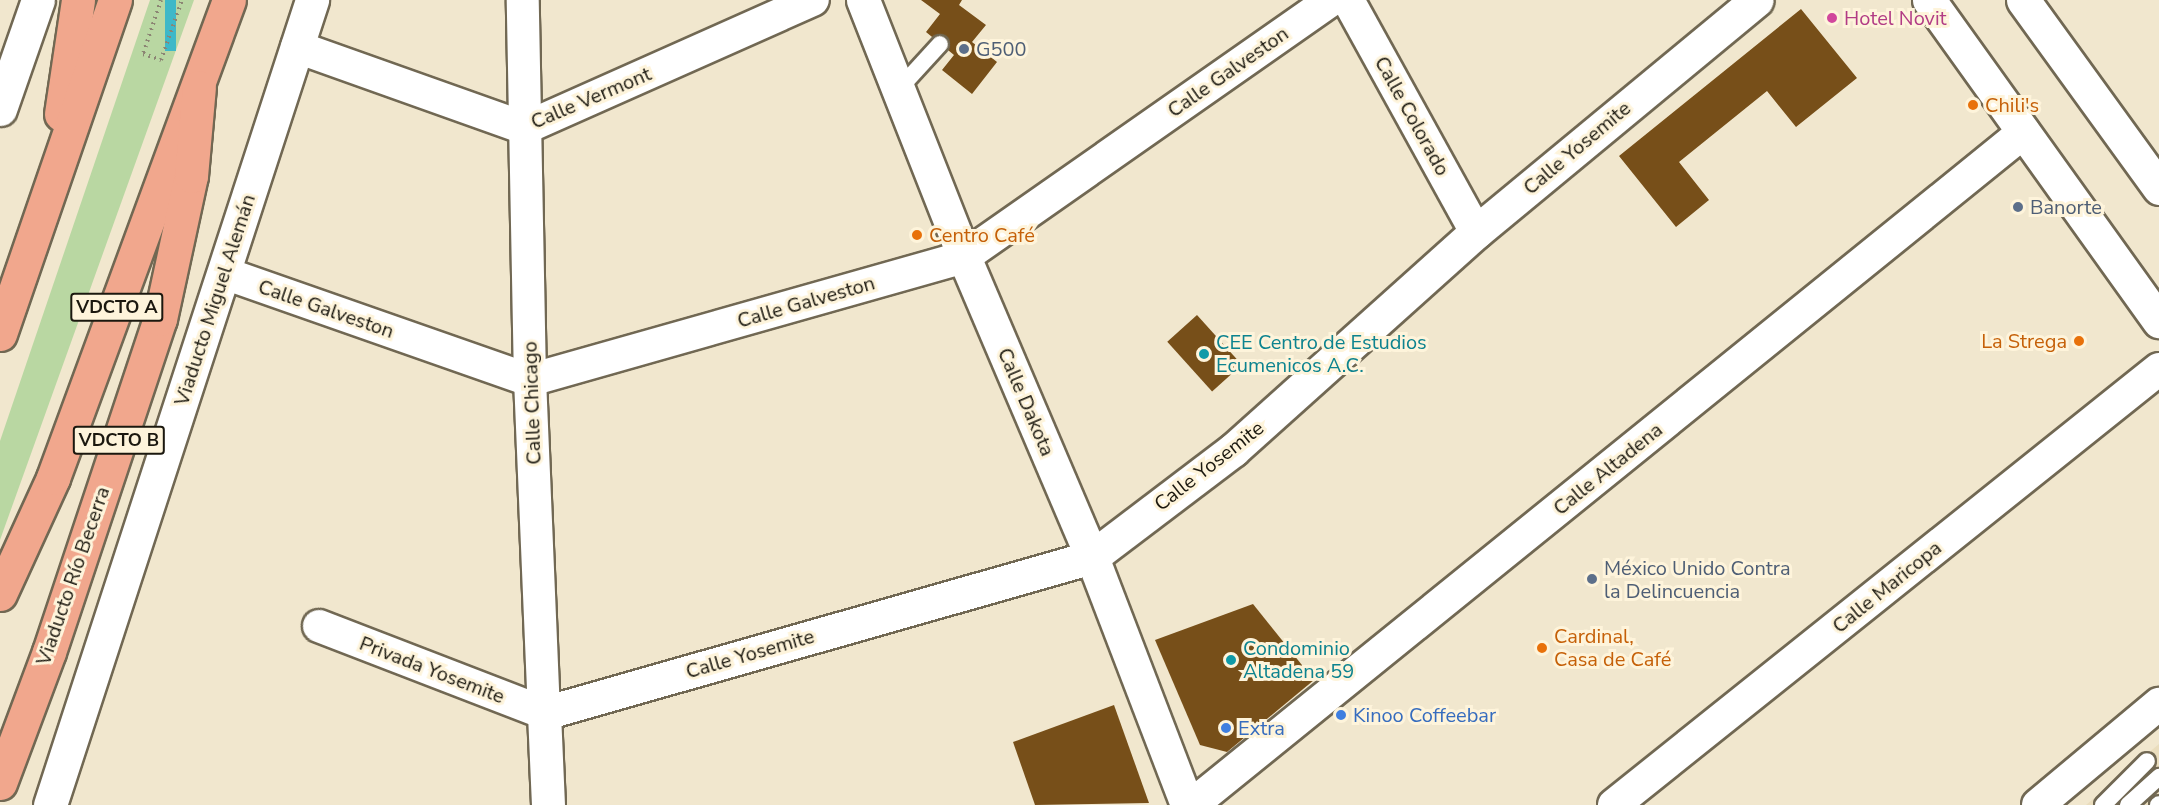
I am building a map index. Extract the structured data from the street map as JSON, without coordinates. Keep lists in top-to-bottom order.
{
  "streets": {
    "highway": ["VDCTO A", "VDCTO B", "Viaducto Río Becerra"],
    "street": [
      "Calle Galveston",
      "Calle Vermont",
      "Calle Colorado",
      "Calle Yosemite",
      "Viaducto Miguel Alemán",
      "Calle Dakota",
      "Calle Chicago",
      "Calle Altadena",
      "Calle Maricopa",
      "Privada Yosemite"
    ]
  },
  "crossings": [
    ["Calle Galveston", "Viaducto Miguel Alemán"],
    ["Calle Galveston", "Calle Dakota"],
    ["Calle Galveston", "Calle Chicago"],
    ["Calle Vermont", "Viaducto Miguel Alemán"],
    ["Calle Vermont", "Calle Chicago"],
    ["Calle Colorado", "Calle Yosemite"],
    ["Calle Yosemite", "Calle Dakota"],
    ["Calle Yosemite", "Calle Chicago"],
    ["Calle Yosemite", "Privada Yosemite"],
    ["VDCTO A", "Viaducto Río Becerra"],
    ["Calle Chicago", "Privada Yosemite"]
  ],
  "places": [
    "Hotel Novit",
    "G500",
    "Chili's",
    "Banorte",
    "Centro Café",
    "La Strega",
    "CEE Centro de Estudios Ecumenicos A.C.",
    "México Unido Contra la Delincuencia",
    "Cardinal, Casa de Café",
    "Condominio Altadena 59",
    "Kinoo Coffeebar",
    "Extra"
  ]
}
